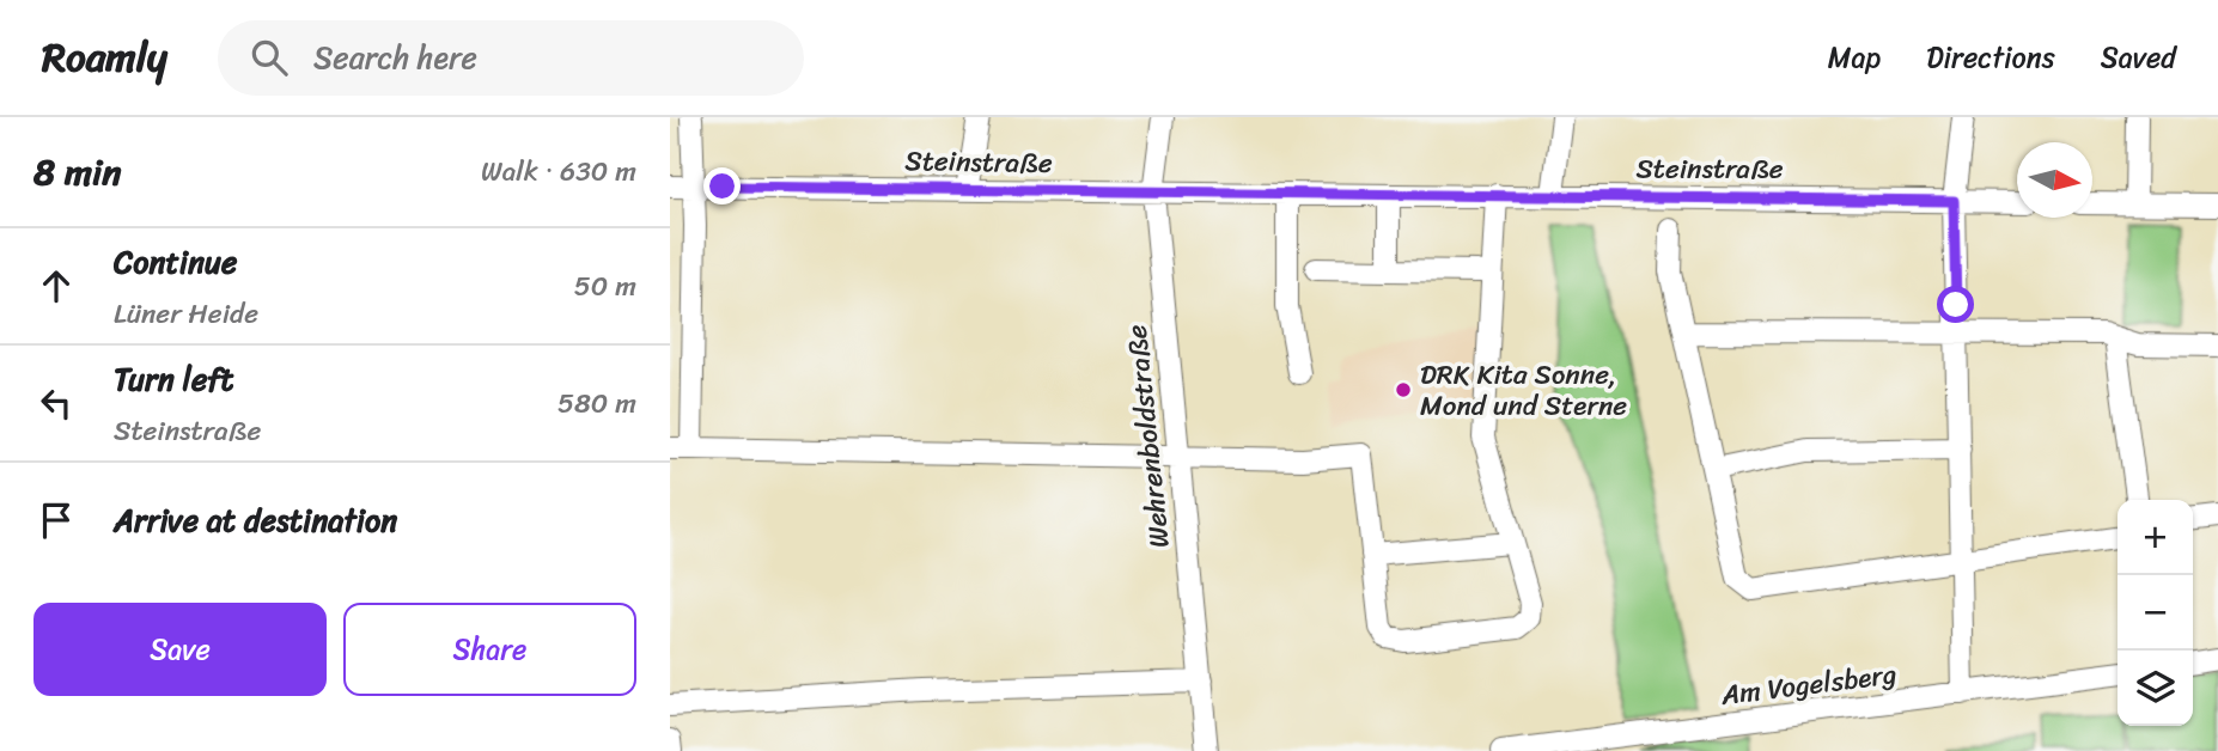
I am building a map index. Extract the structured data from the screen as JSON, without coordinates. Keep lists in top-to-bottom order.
{
  "streets": {
    "street": ["Steinstraße", "Wehrenboldstraße", "Am Vogelsberg"]
  },
  "crossings": [
    ["Steinstraße", "Wehrenboldstraße"]
  ],
  "places": ["DRK Kita Sonne, Mond und Sterne"],
  "north": "right",
  "page": {
    "header": "Roamly",
    "search": "Search here",
    "nav": ["Map", "Directions", "Saved"],
    "heading": ["8 min", "Walk · 630 m"],
    "list": [
      ["Continue", "Lüner Heide", "50 m"],
      ["Turn left", "Steinstraße", "580 m"],
      "Arrive at destination"
    ],
    "map_buttons": ["+", "−"],
    "buttons": ["Save", "Share"]
  }
}
